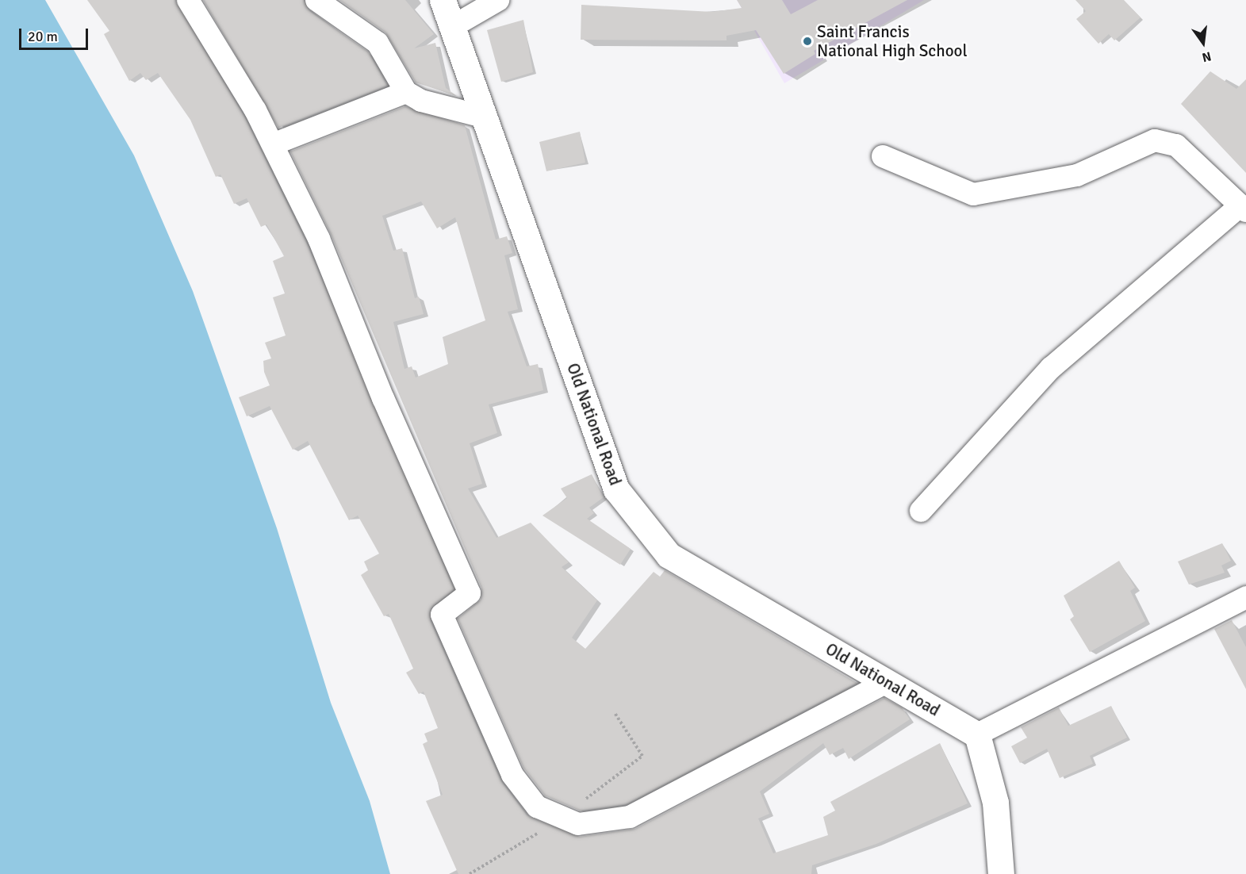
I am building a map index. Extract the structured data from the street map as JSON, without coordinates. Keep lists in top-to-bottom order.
{
  "streets": {
    "main road": ["Old National Road"]
  },
  "places": ["Saint Francis National High School"],
  "scale_bar": "20 m",
  "north": "bottom"
}
